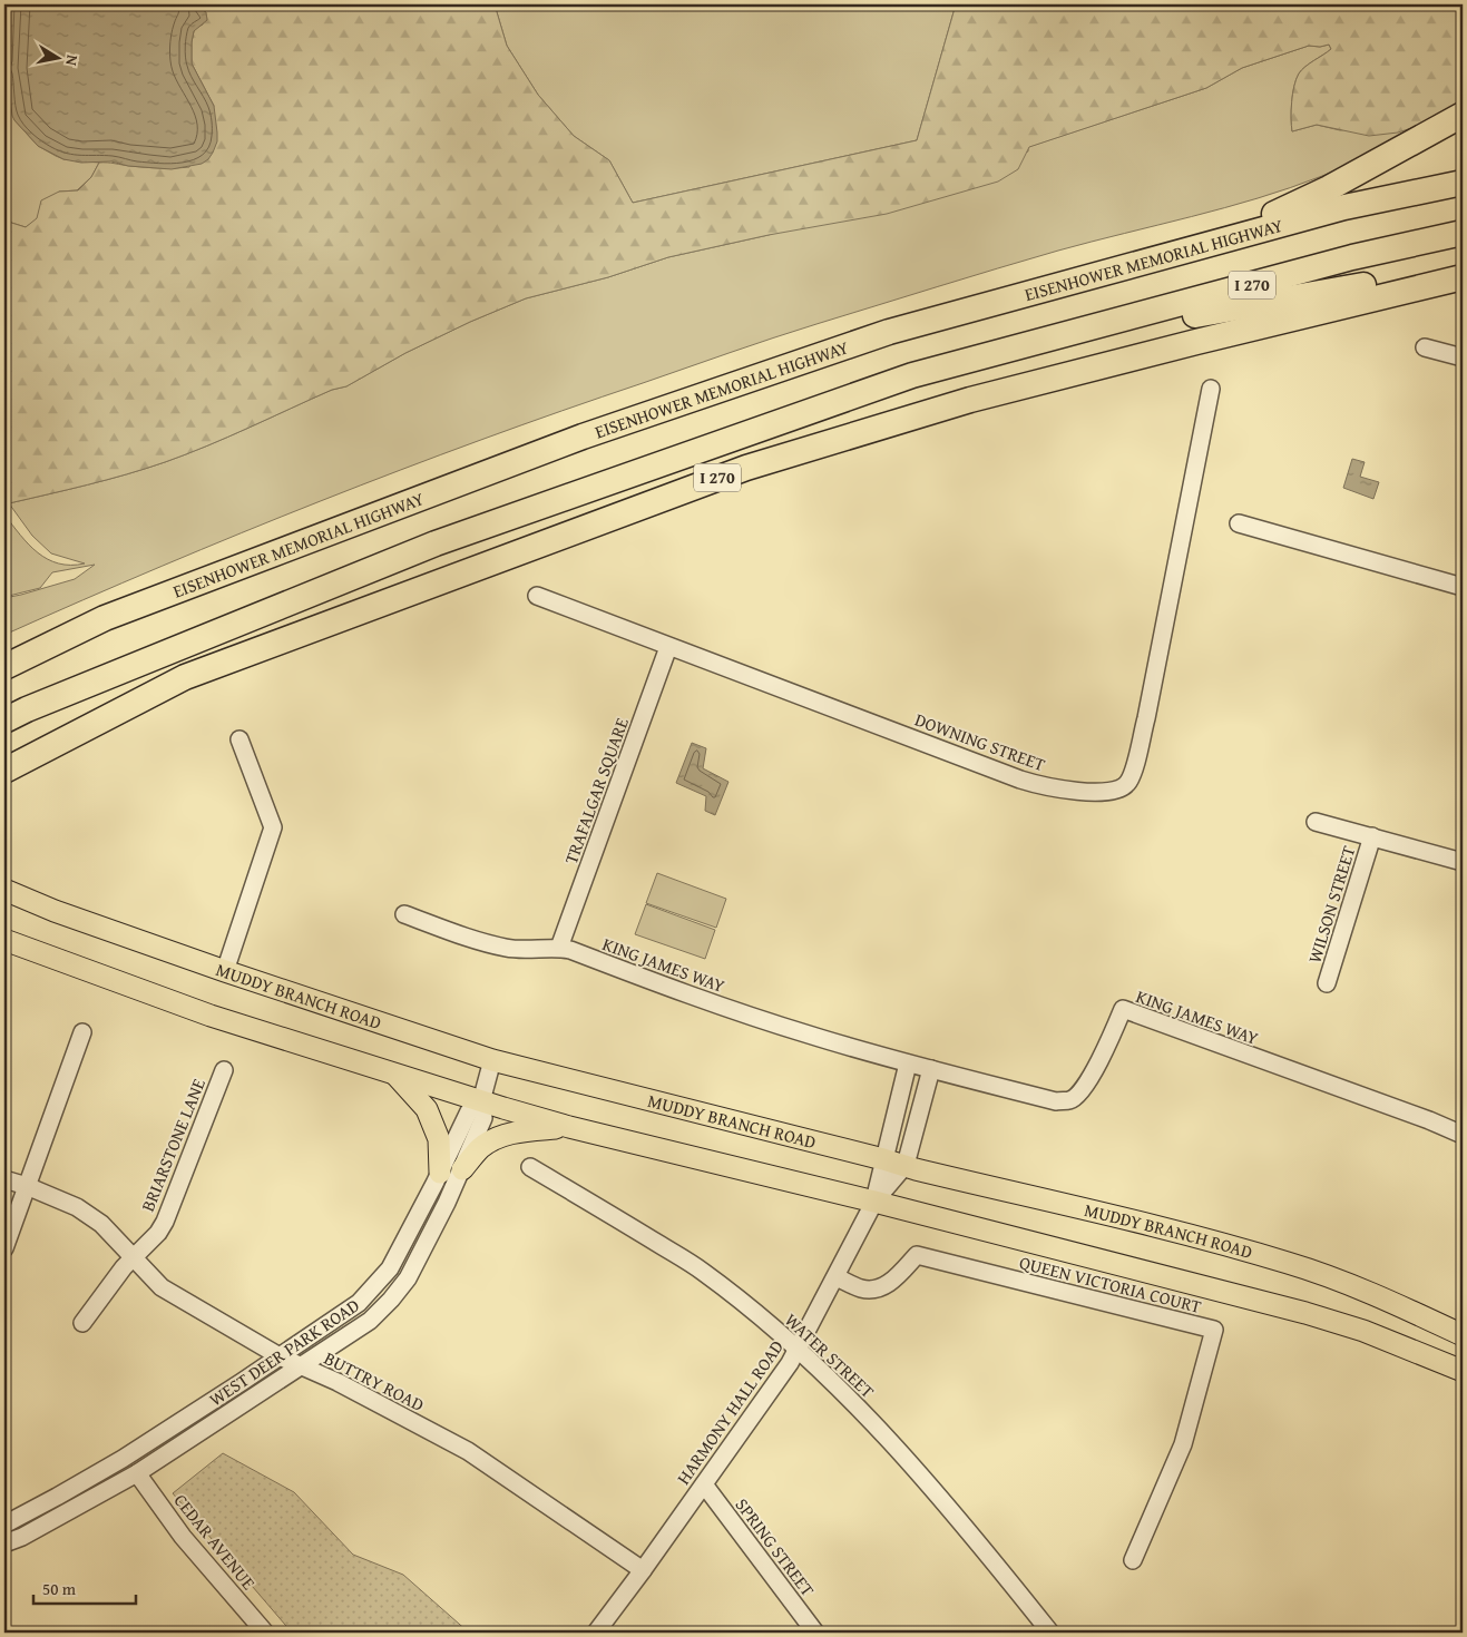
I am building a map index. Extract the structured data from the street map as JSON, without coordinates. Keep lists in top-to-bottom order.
{
  "streets": {
    "highway": ["EISENHOWER MEMORIAL HIGHWAY", "I 270"],
    "main road": ["MUDDY BRANCH ROAD"],
    "street": [
      "DOWNING STREET",
      "TRAFALGAR SQUARE",
      "WILSON STREET",
      "KING JAMES WAY",
      "BRIARSTONE LANE",
      "QUEEN VICTORIA COURT",
      "WEST DEER PARK ROAD",
      "WATER STREET",
      "BUTTRY ROAD",
      "HARMONY HALL ROAD",
      "CEDAR AVENUE",
      "SPRING STREET"
    ]
  },
  "crossings": [
    ["DOWNING STREET", "TRAFALGAR SQUARE"],
    ["TRAFALGAR SQUARE", "KING JAMES WAY"],
    ["MUDDY BRANCH ROAD", "WEST DEER PARK ROAD"],
    ["BRIARSTONE LANE", "BUTTRY ROAD"],
    ["QUEEN VICTORIA COURT", "HARMONY HALL ROAD"],
    ["WEST DEER PARK ROAD", "BUTTRY ROAD"],
    ["WEST DEER PARK ROAD", "CEDAR AVENUE"],
    ["WATER STREET", "HARMONY HALL ROAD"],
    ["BUTTRY ROAD", "HARMONY HALL ROAD"],
    ["HARMONY HALL ROAD", "SPRING STREET"]
  ],
  "scale_bar": "50 m",
  "north": "right"
}
